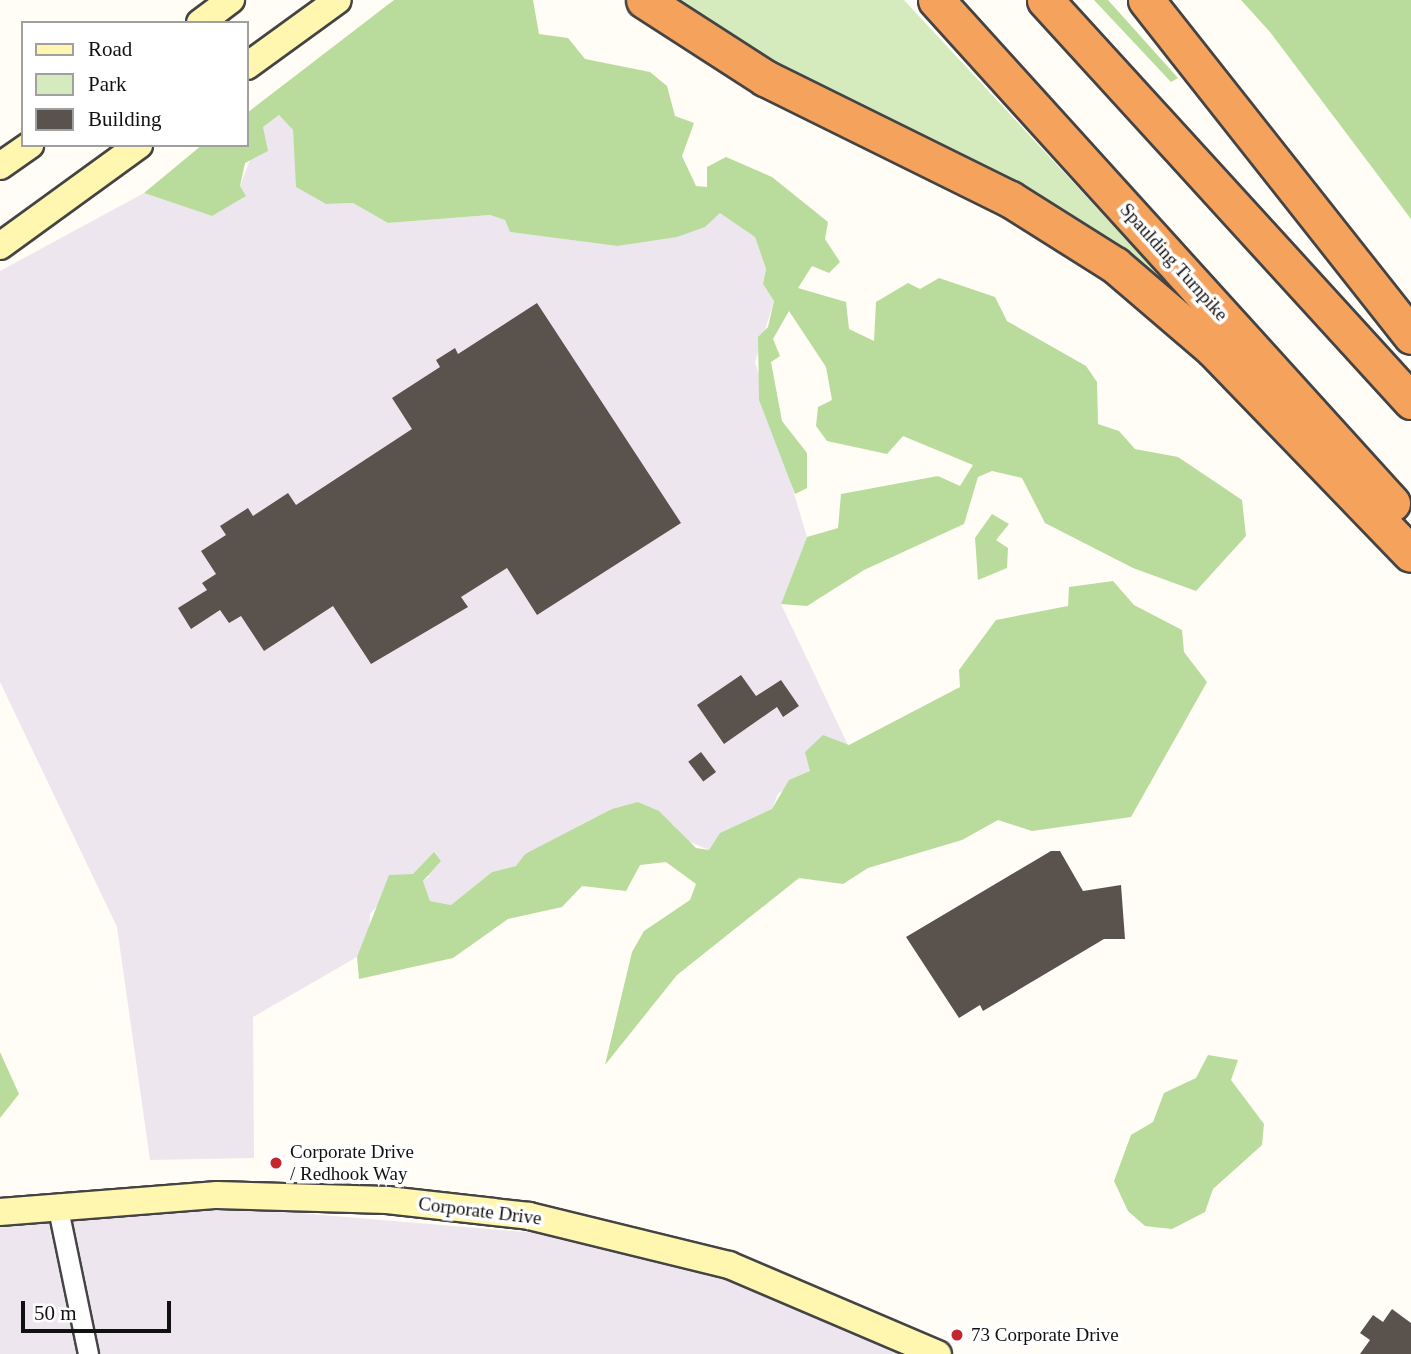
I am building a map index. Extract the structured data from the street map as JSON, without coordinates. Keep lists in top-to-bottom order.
{
  "streets": {
    "highway": ["Spaulding Turnpike"],
    "street": ["Corporate Drive"]
  },
  "places": ["Corporate Drive / Redhook Way", "73 Corporate Drive"],
  "legend": ["Road", "Park", "Building"],
  "scale_bar": "50 m"
}
